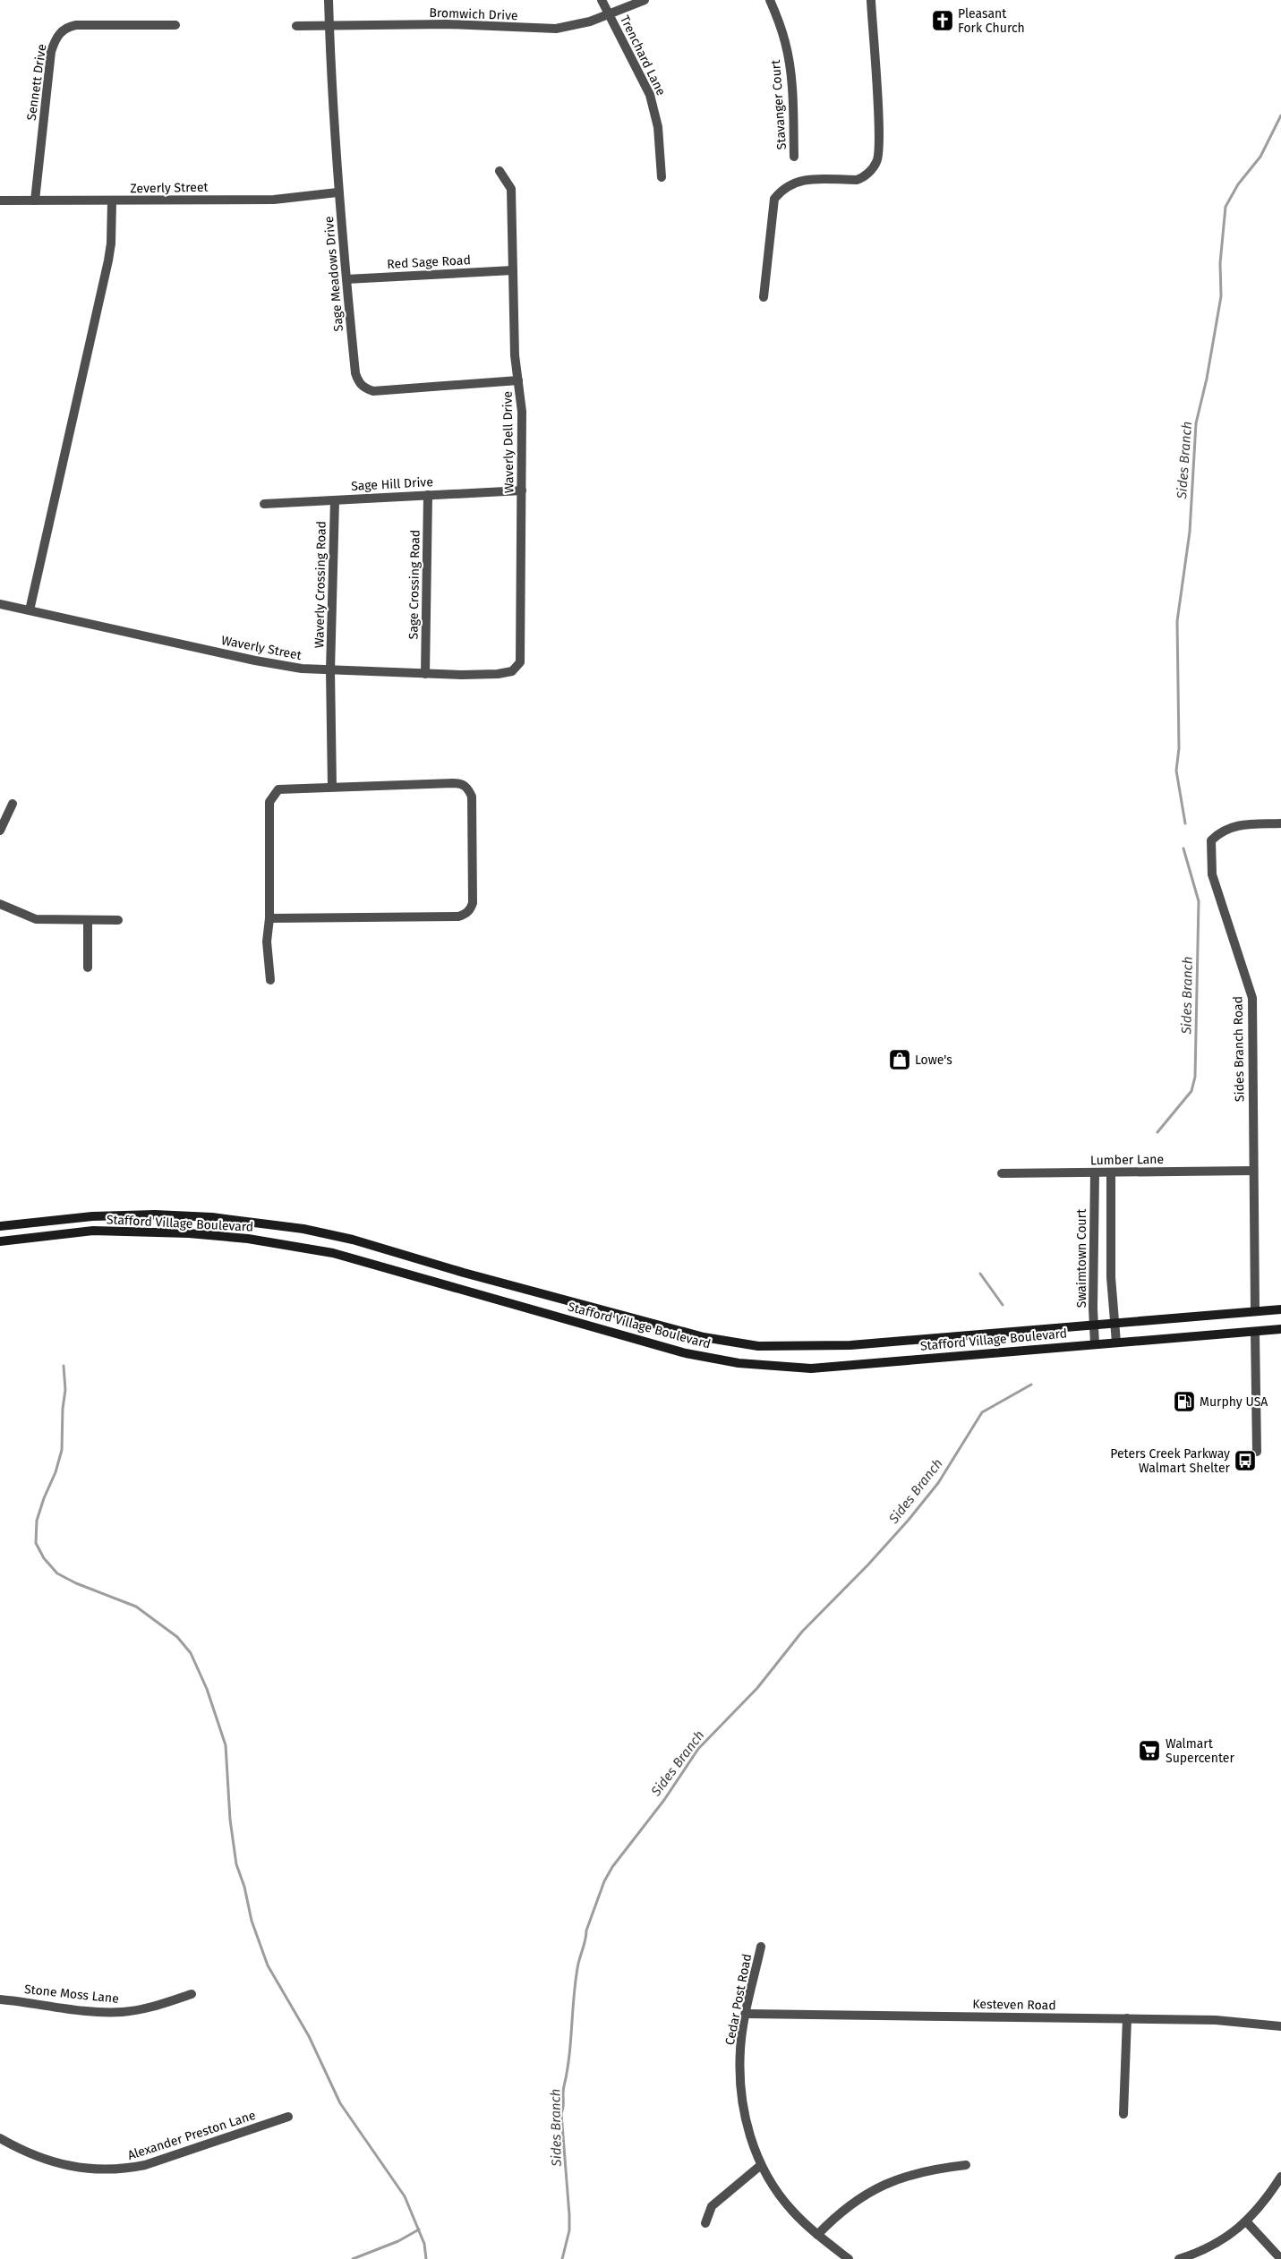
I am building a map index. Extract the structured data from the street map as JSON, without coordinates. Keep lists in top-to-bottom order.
{
  "streets": {
    "main road": ["Stafford Village Boulevard"],
    "street": [
      "Bromwich Drive",
      "Trenchard Lane",
      "Sennett Drive",
      "Stavanger Court",
      "Zeverly Street",
      "Red Sage Road",
      "Sage Meadows Drive",
      "Waverly Dell Drive",
      "Sage Hill Drive",
      "Waverly Crossing Road",
      "Sage Crossing Road",
      "Waverly Street",
      "Sides Branch Road",
      "Lumber Lane",
      "Swaimtown Court",
      "Stone Moss Lane",
      "Cedar Post Road",
      "Kesteven Road",
      "Alexander Preston Lane"
    ]
  },
  "crossings": [
    ["Bromwich Drive", "Trenchard Lane"],
    ["Bromwich Drive", "Sage Meadows Drive"],
    ["Sennett Drive", "Zeverly Street"],
    ["Zeverly Street", "Sage Meadows Drive"],
    ["Red Sage Road", "Sage Meadows Drive"],
    ["Red Sage Road", "Waverly Dell Drive"],
    ["Sage Meadows Drive", "Waverly Dell Drive"],
    ["Waverly Dell Drive", "Sage Hill Drive"],
    ["Waverly Dell Drive", "Waverly Street"],
    ["Sage Hill Drive", "Waverly Crossing Road"],
    ["Sage Hill Drive", "Sage Crossing Road"],
    ["Waverly Crossing Road", "Waverly Street"],
    ["Sage Crossing Road", "Waverly Street"],
    ["Sides Branch Road", "Lumber Lane"],
    ["Sides Branch Road", "Stafford Village Boulevard"],
    ["Lumber Lane", "Swaimtown Court"],
    ["Stafford Village Boulevard", "Swaimtown Court"],
    ["Cedar Post Road", "Kesteven Road"]
  ],
  "water": ["Sides Branch"],
  "places": {
    "church": ["Pleasant Fork Church"],
    "shop": ["Lowe's"],
    "fuel station": ["Murphy USA"],
    "bus stop": ["Peters Creek Parkway Walmart Shelter"],
    "supermarket": ["Walmart Supercenter"]
  }
}
